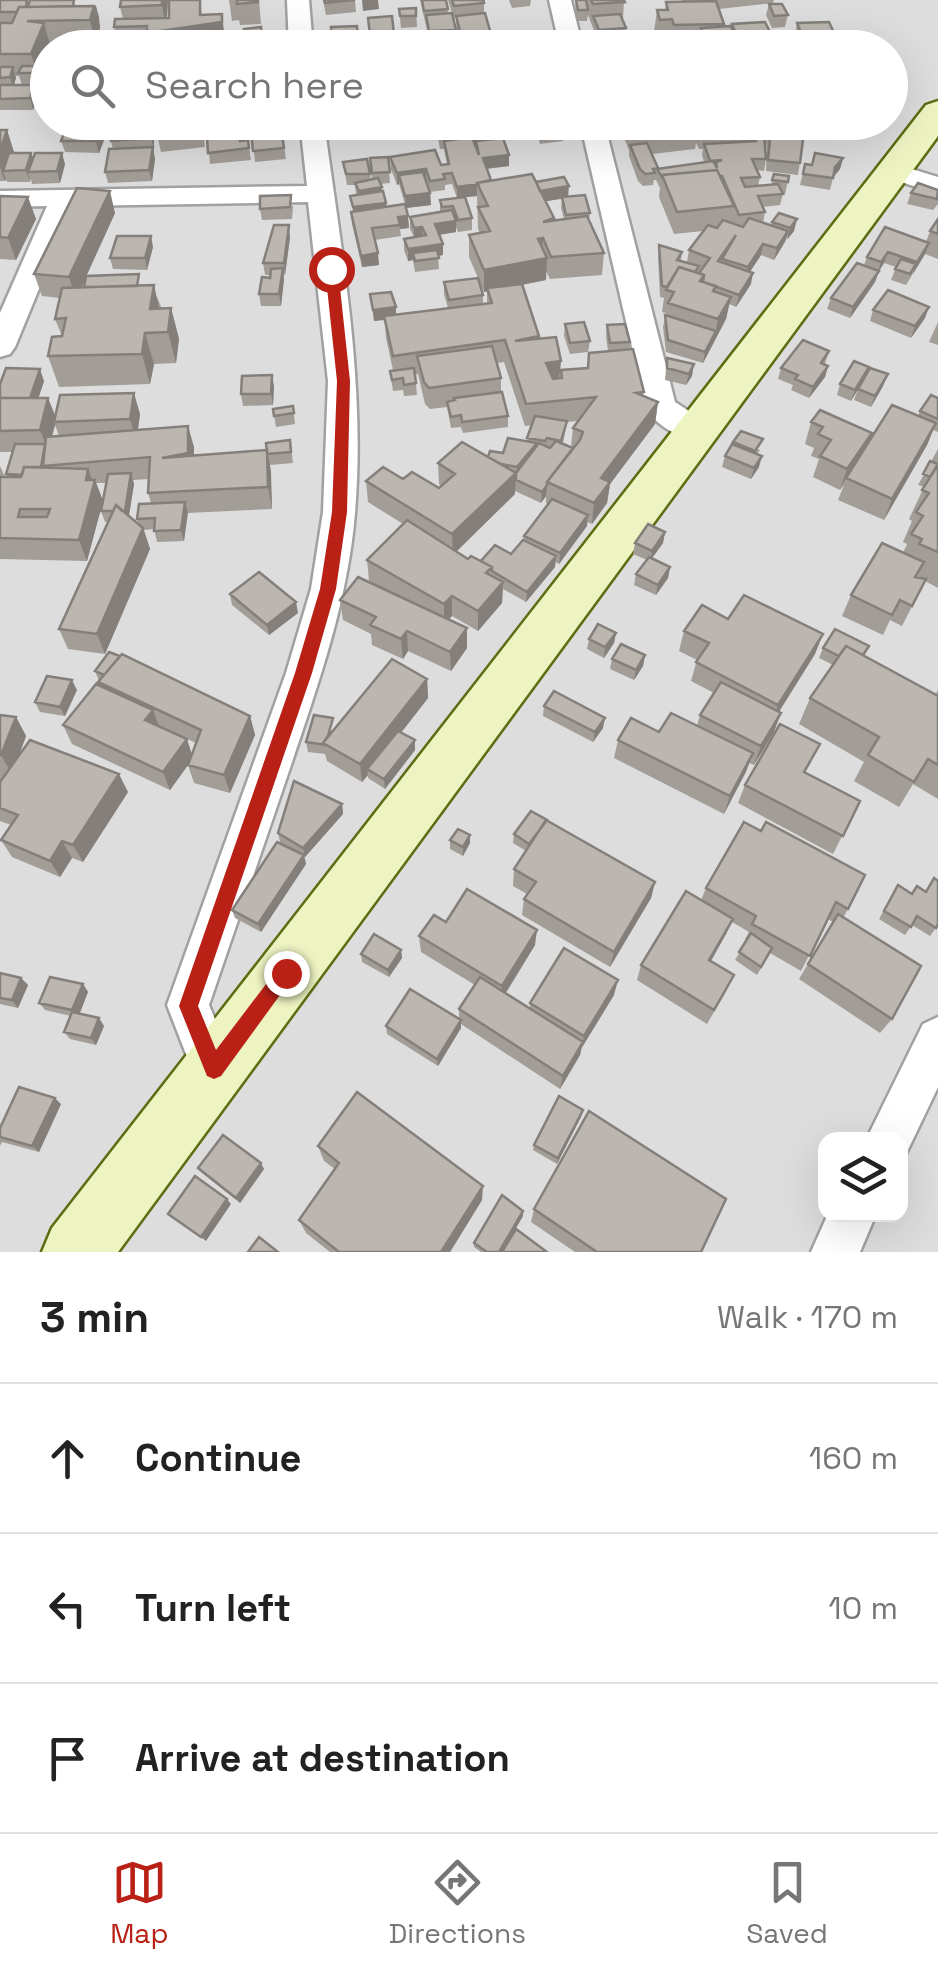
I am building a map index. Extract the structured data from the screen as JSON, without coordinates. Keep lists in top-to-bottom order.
{
  "page": {
    "search": "Search here",
    "heading": ["3 min", "Walk · 170 m"],
    "list": [
      ["Continue", "160 m"],
      ["Turn left", "10 m"],
      "Arrive at destination"
    ],
    "nav": ["Map", "Directions", "Saved"]
  }
}
